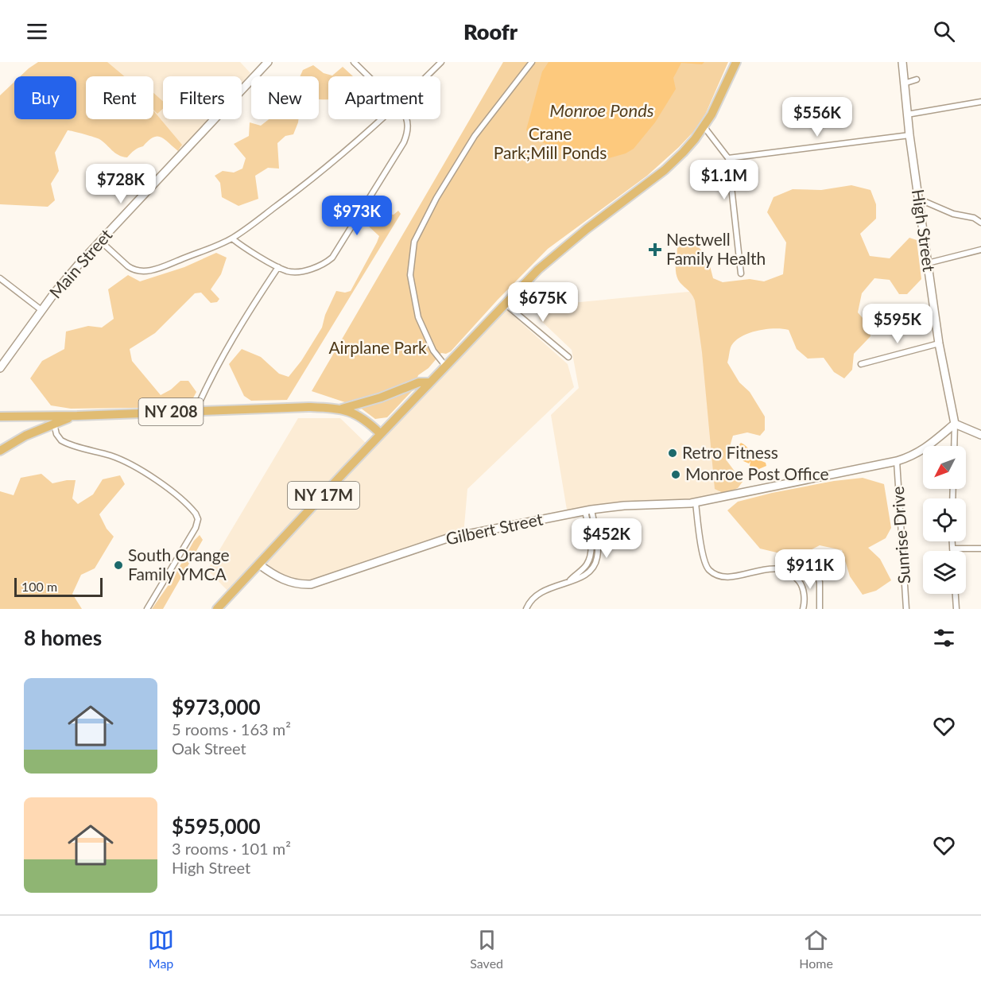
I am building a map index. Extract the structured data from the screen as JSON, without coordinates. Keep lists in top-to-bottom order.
{
  "streets": {
    "main road": ["NY 208", "NY 17M"],
    "street": [
      "High Street",
      "Main Street",
      "Gilbert Street",
      "Sunrise Drive"
    ]
  },
  "crossings": [
    ["High Street", "Gilbert Street"],
    ["NY 208", "NY 17M"],
    ["NY 17M", "Gilbert Street"],
    ["Gilbert Street", "Sunrise Drive"]
  ],
  "water": ["Monroe Ponds"],
  "parks": ["Crane Park;Mill Ponds", "Airplane Park"],
  "places": {
    "health": ["Nestwell Family Health"],
    "other": ["Retro Fitness", "Monroe Post Office", "South Orange Family YMCA"]
  },
  "scale_bar": "100 m",
  "north": "bottom left",
  "page": {
    "header": "Roofr",
    "chip": [
      "Buy",
      "Rent",
      "Filters",
      "New",
      "Apartment"
    ],
    "price": [
      "$556K",
      "$1.1M",
      "$728K",
      "$973K",
      "$675K",
      "$595K",
      "$452K",
      "$911K"
    ],
    "scale": "100 m",
    "heading": "8 homes",
    "list": [
      {
        "name": "$973,000",
        "note": "5 rooms · 163 m² · Oak Street"
      },
      {
        "name": "$595,000",
        "note": "3 rooms · 101 m² · High Street"
      }
    ],
    "tabs": ["Map", "Saved", "Home"]
  }
}
